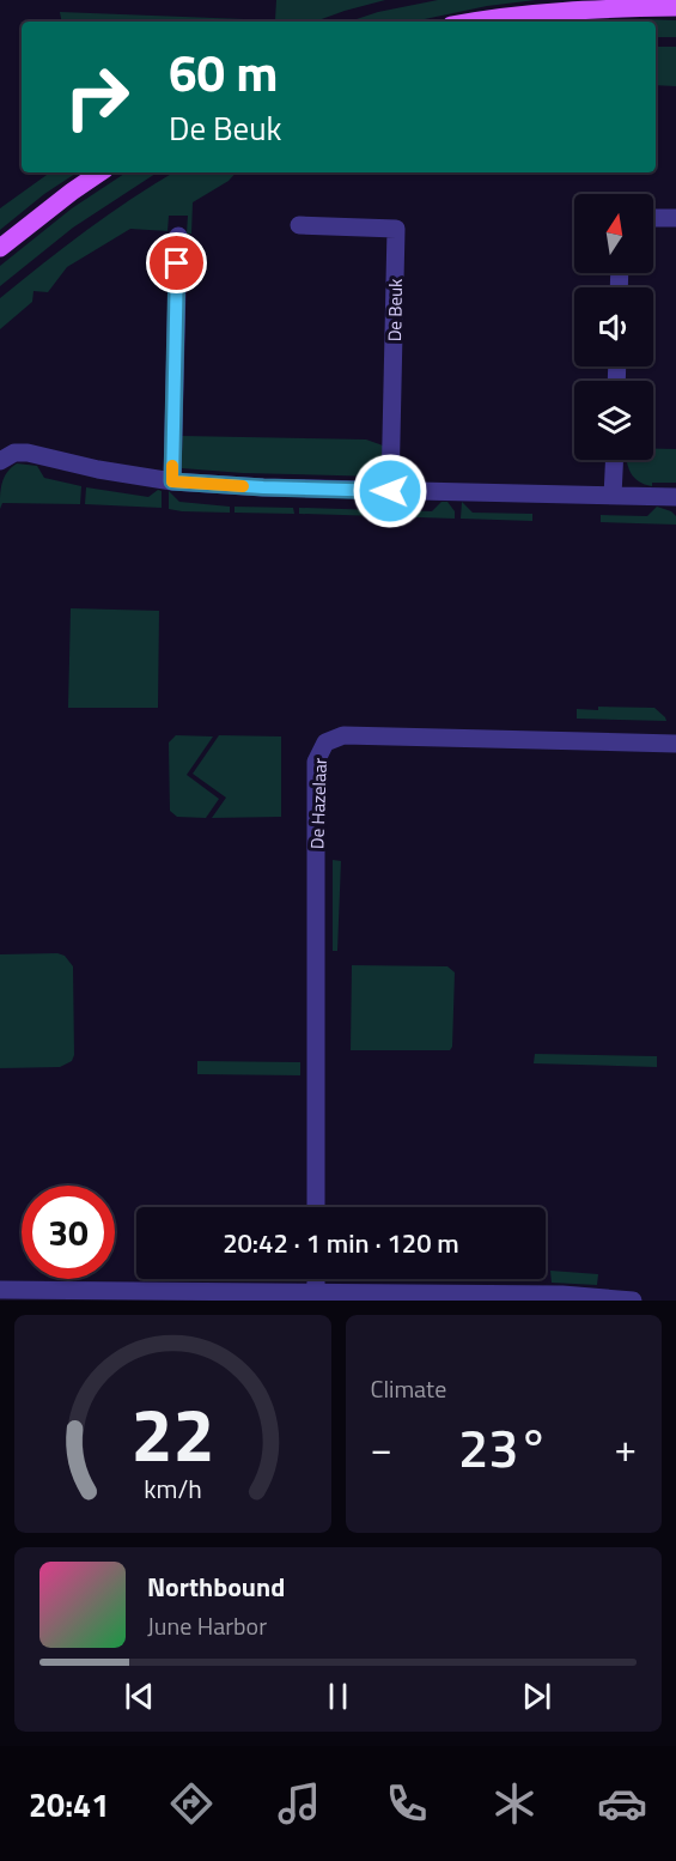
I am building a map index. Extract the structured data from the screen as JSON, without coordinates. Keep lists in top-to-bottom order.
{
  "streets": {
    "street": ["De Beuk", "De Hazelaar"]
  },
  "north": "top",
  "page": {
    "turn": ["60 m", "De Beuk"],
    "limit": "30",
    "trip": "20:42 · 1 min · 120 m",
    "tile": "Climate",
    "heat": ["−", "23°", "+"],
    "song": ["Northbound", "June Harbor"],
    "tabs": "20:41",
    "gauge": ["22", "km/h"]
  }
}
